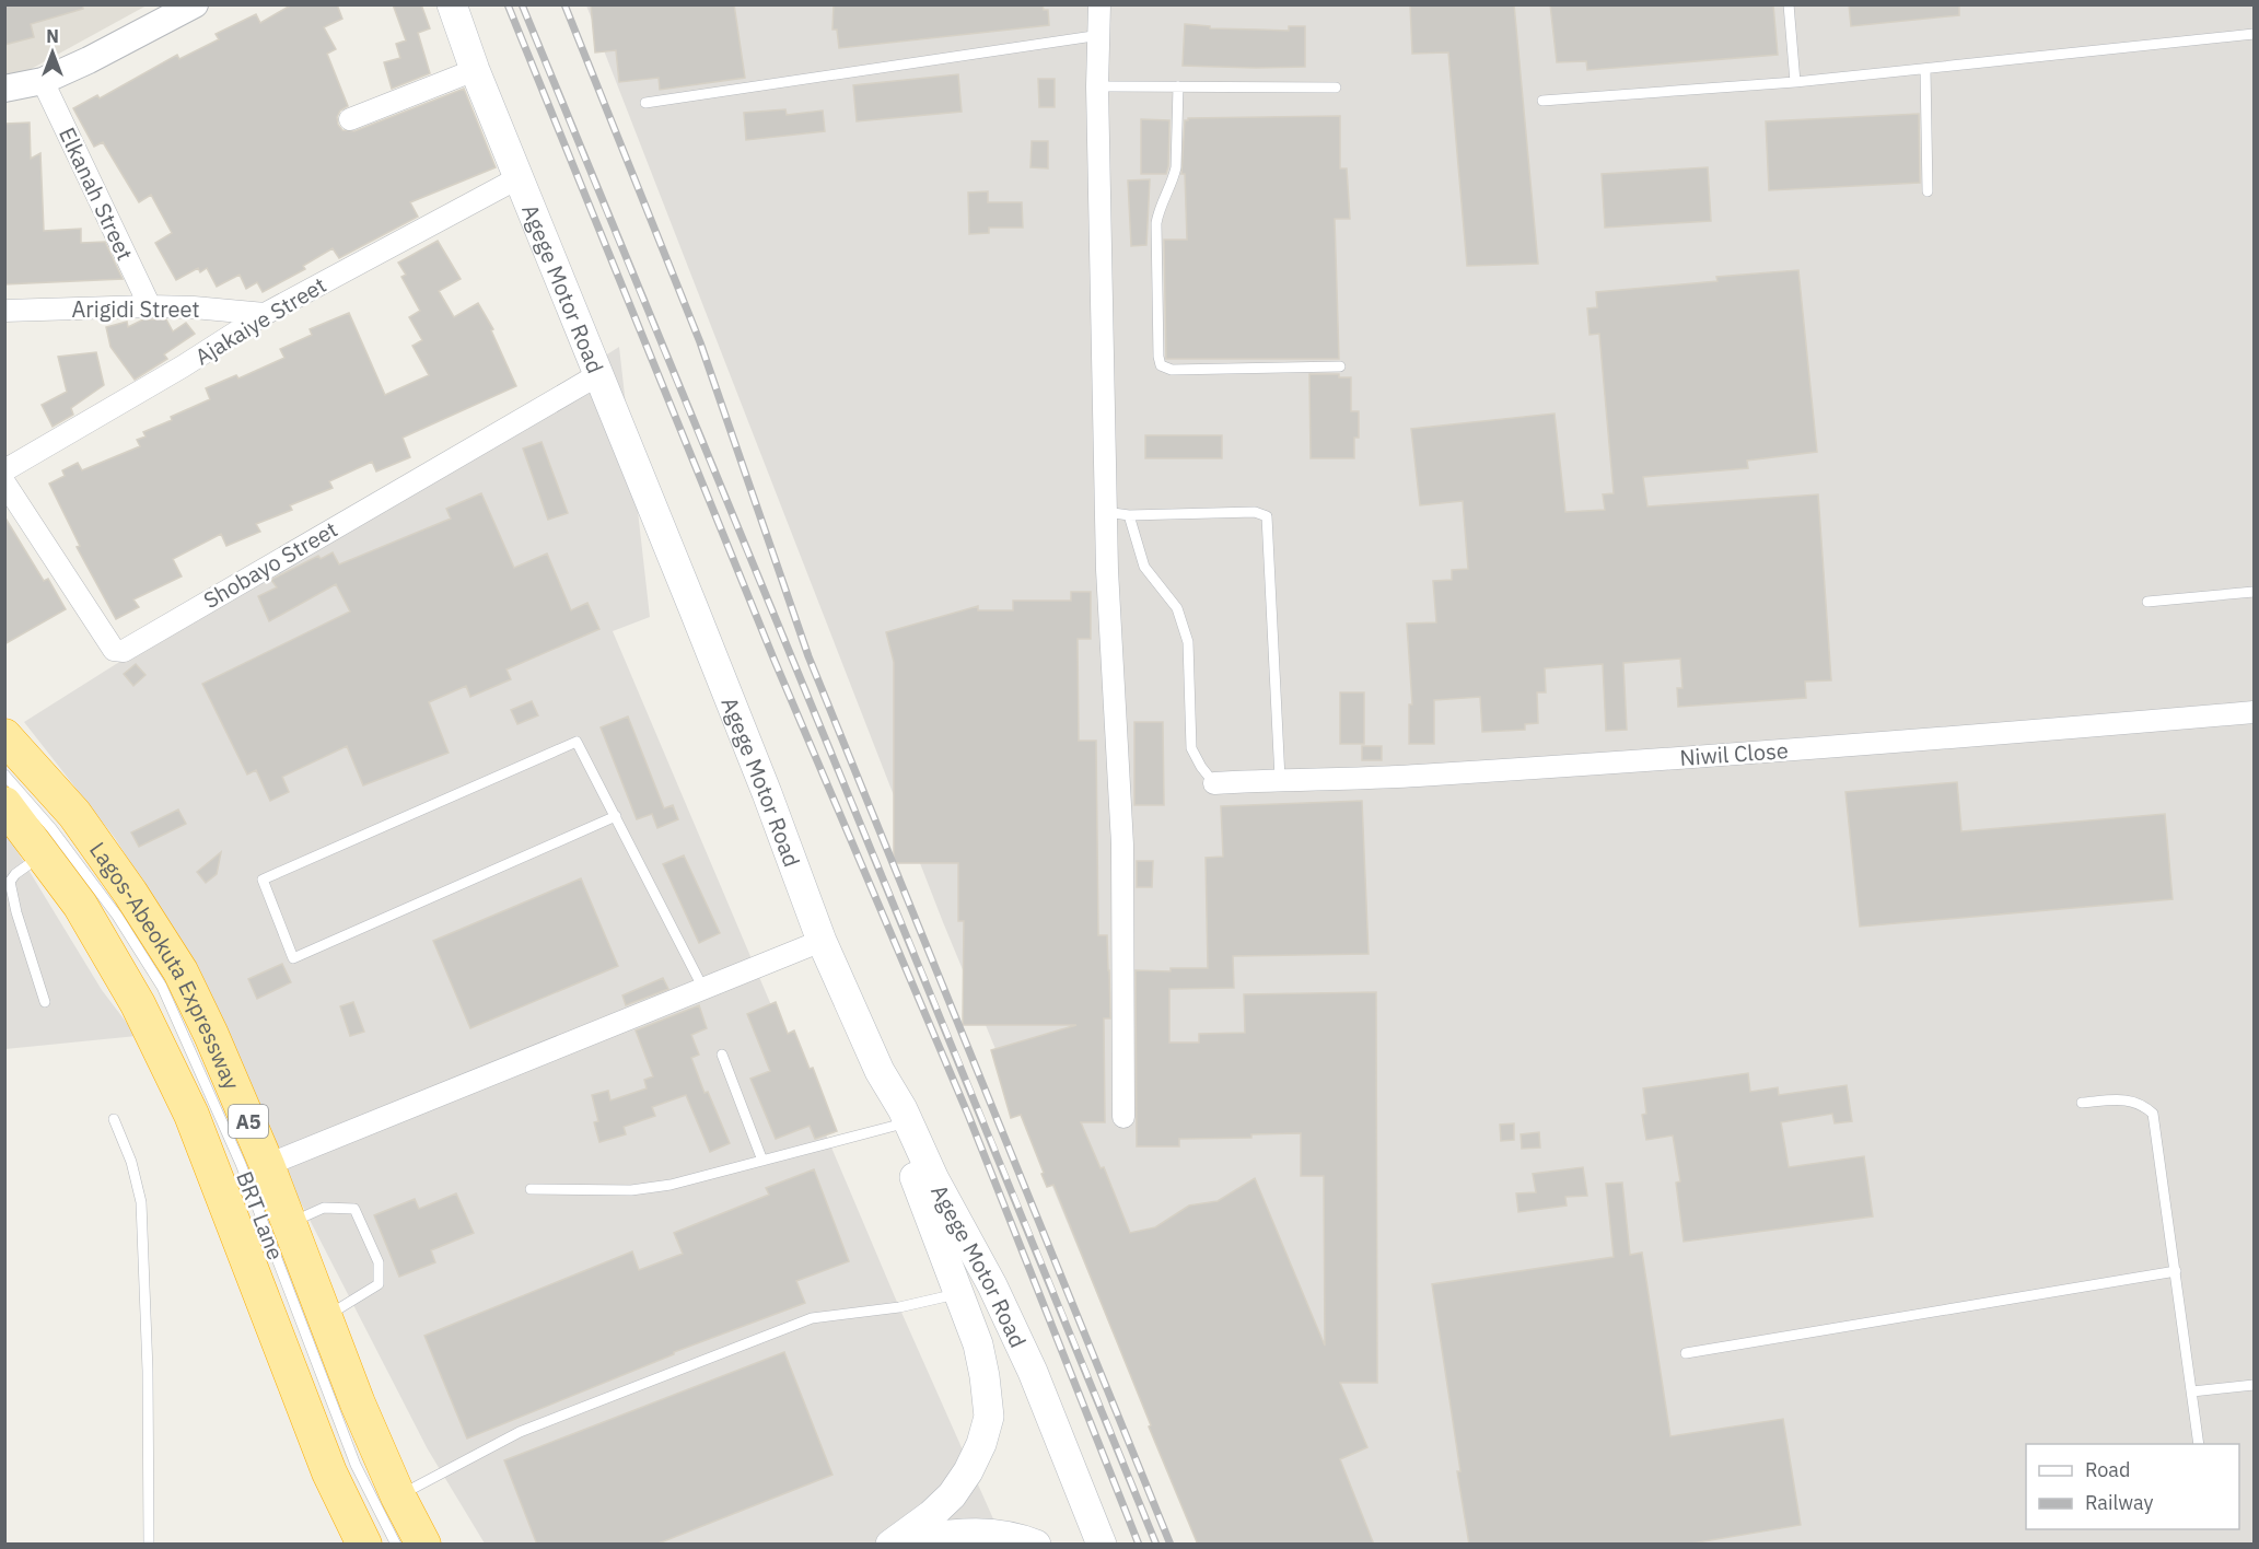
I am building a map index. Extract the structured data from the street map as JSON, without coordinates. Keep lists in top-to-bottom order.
{
  "streets": {
    "highway": ["Lagos-Abeokuta Expressway", "A5"],
    "main road": ["Agege Motor Road"],
    "street": [
      "Elkanah Street",
      "Arigidi Street",
      "Ajakaiye Street",
      "Shobayo Street",
      "Niwil Close"
    ],
    "lane": ["BRT Lane"]
  },
  "crossings": [
    ["Elkanah Street", "Arigidi Street"],
    ["Agege Motor Road", "Ajakaiye Street"],
    ["Agege Motor Road", "Shobayo Street"],
    ["Arigidi Street", "Ajakaiye Street"]
  ],
  "legend": ["Road", "Railway"],
  "north": "top"
}
